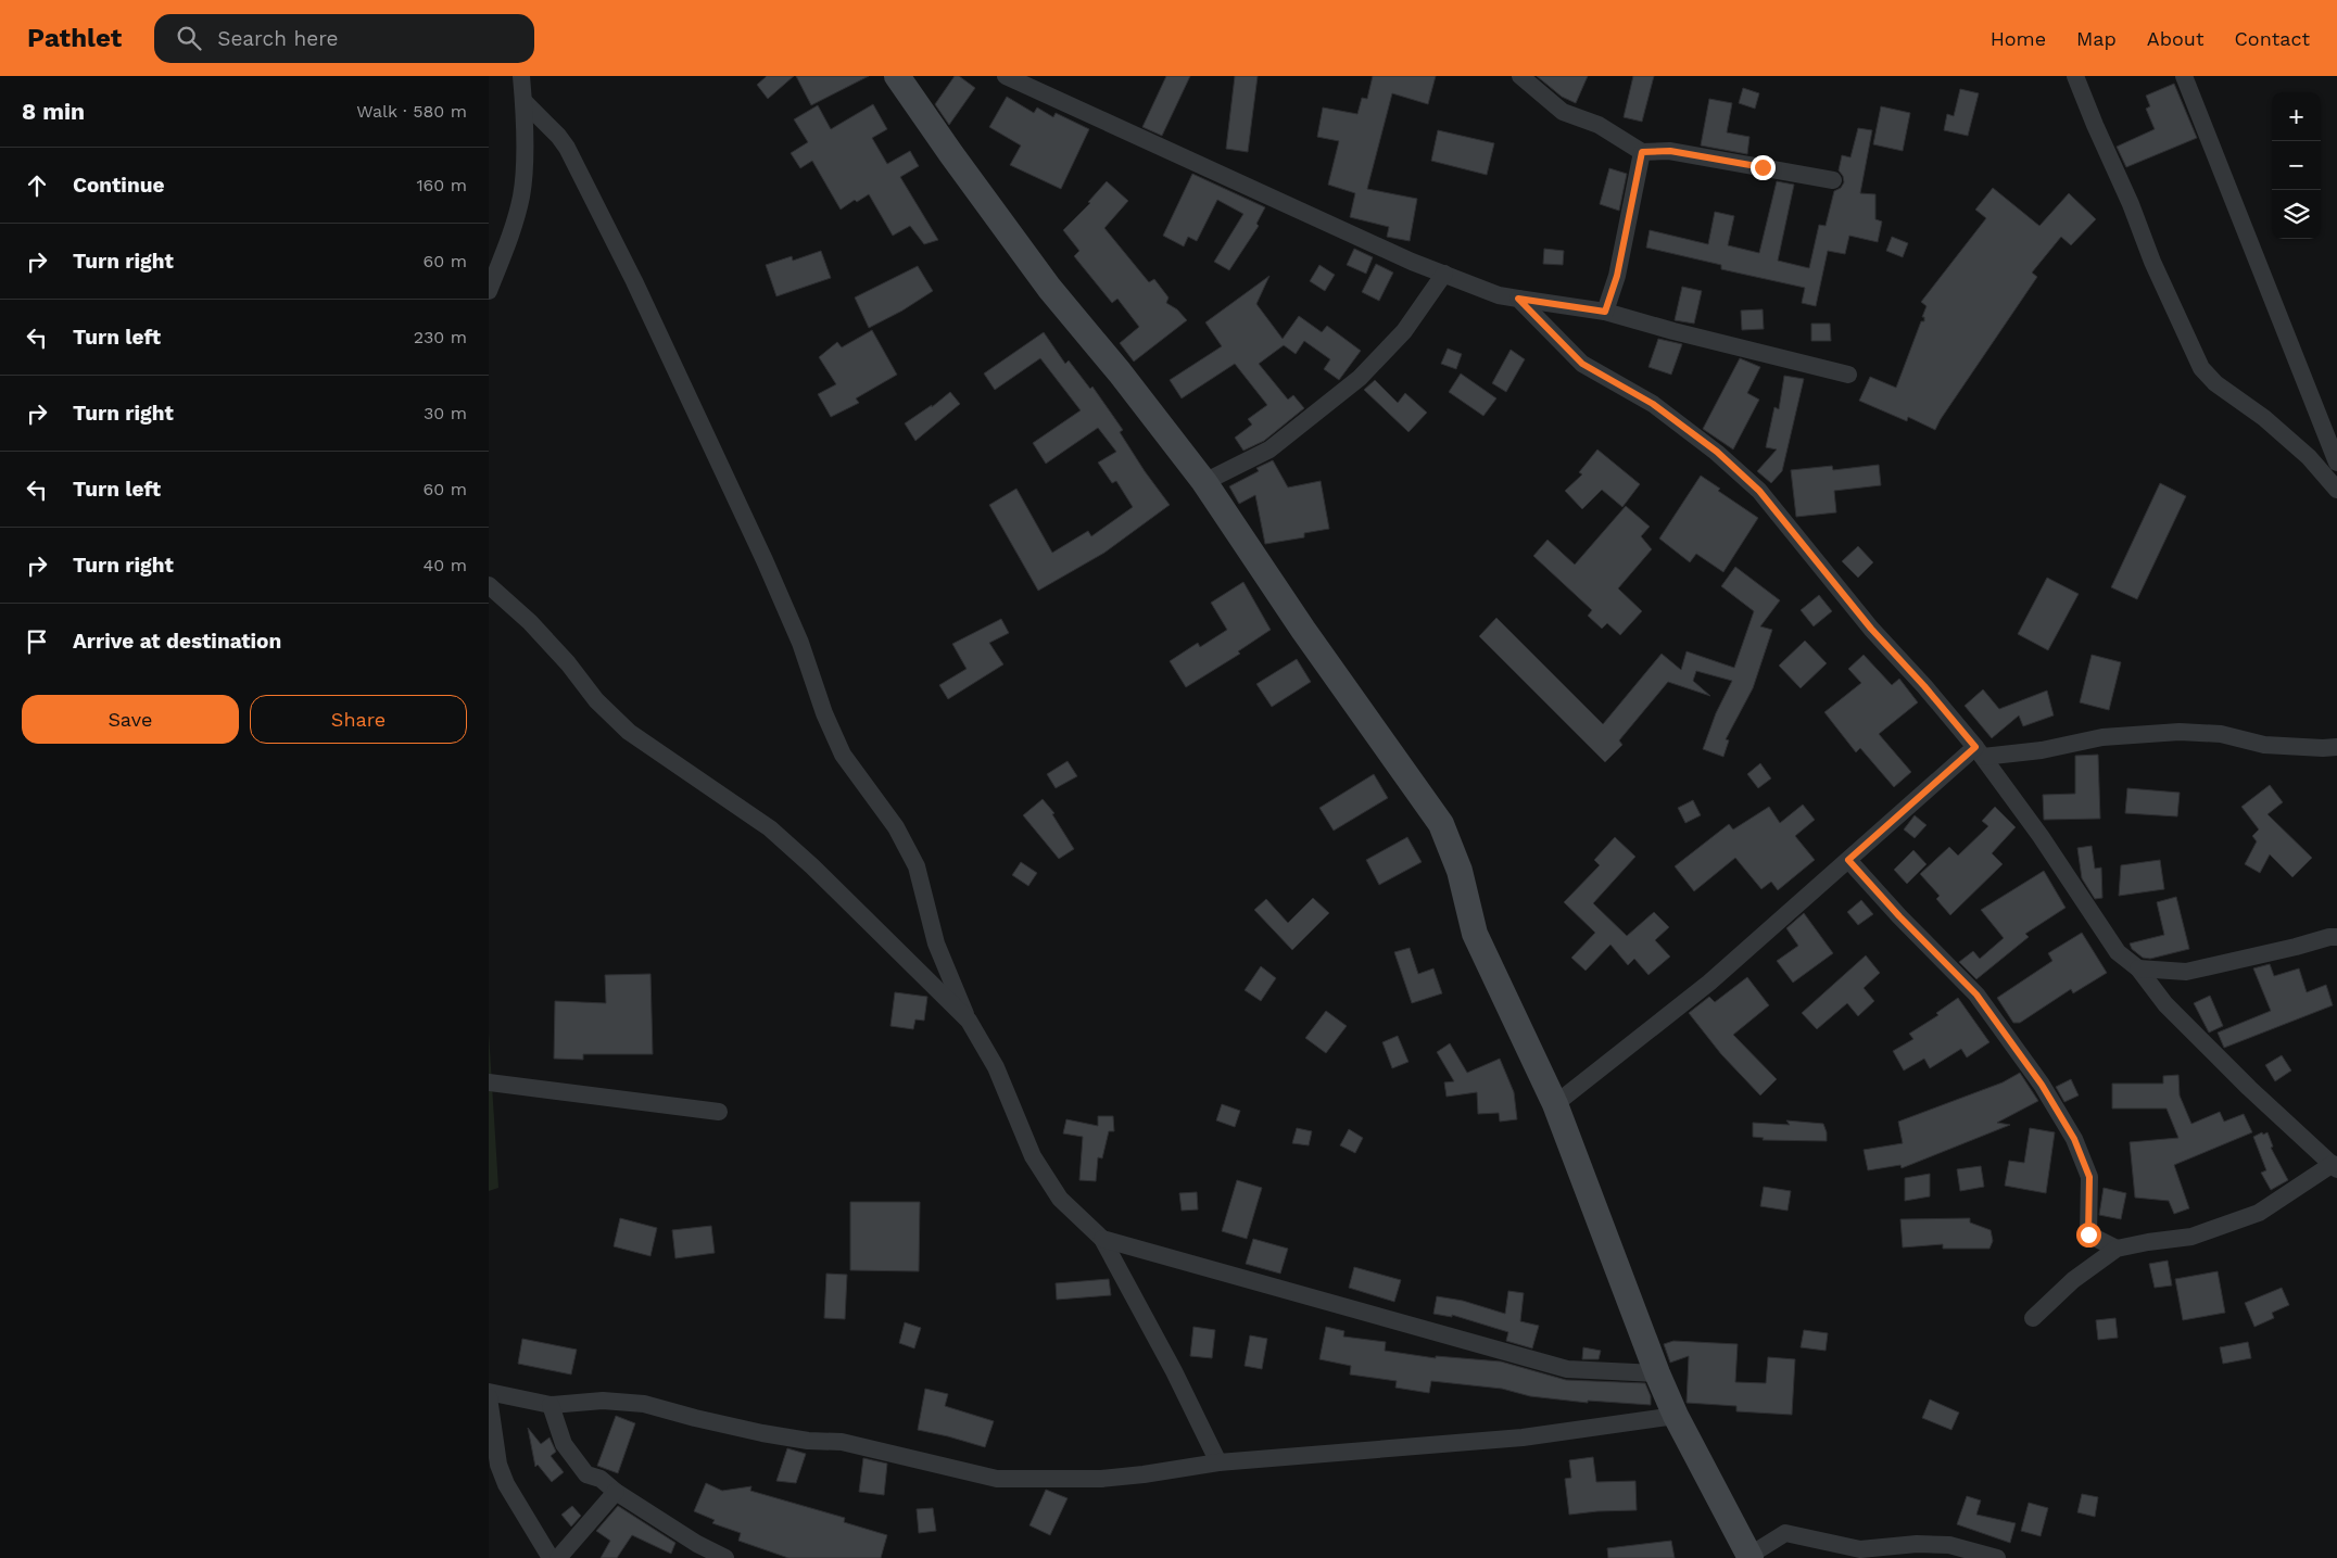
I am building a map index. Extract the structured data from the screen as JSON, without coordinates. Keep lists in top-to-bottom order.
{
  "page": {
    "header": "Pathlet",
    "search": "Search here",
    "nav": [
      "Home",
      "Map",
      "About",
      "Contact"
    ],
    "heading": ["8 min", "Walk · 580 m"],
    "map_buttons": ["+", "−"],
    "list": [
      ["Continue", "160 m"],
      ["Turn right", "60 m"],
      ["Turn left", "230 m"],
      ["Turn right", "30 m"],
      ["Turn left", "60 m"],
      ["Turn right", "40 m"],
      "Arrive at destination"
    ],
    "buttons": ["Save", "Share"]
  }
}
